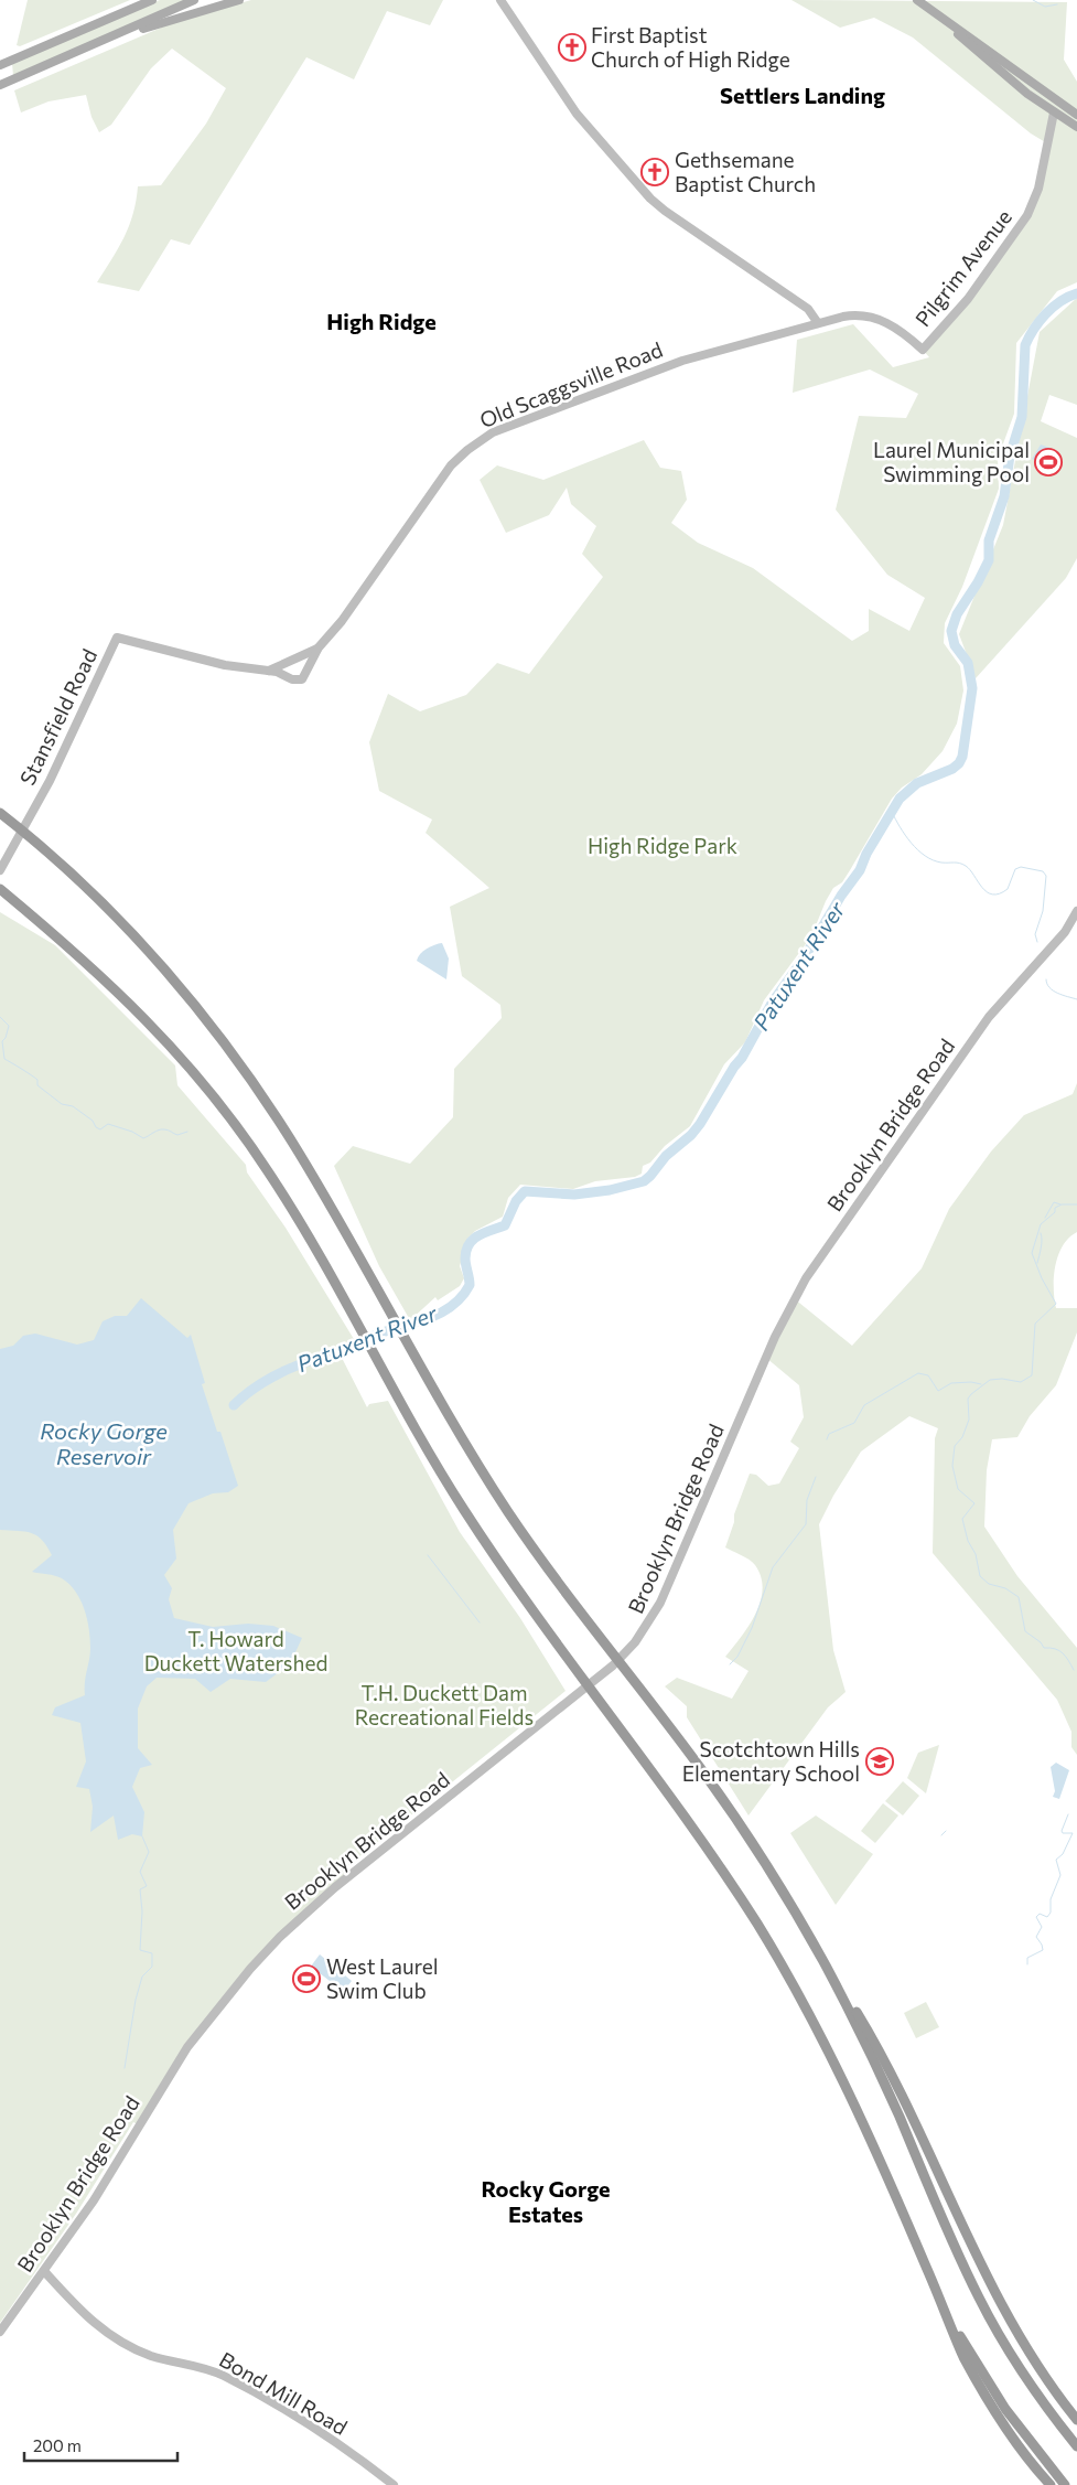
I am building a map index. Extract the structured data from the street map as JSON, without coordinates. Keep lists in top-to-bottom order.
{
  "streets": {
    "street": [
      "Pilgrim Avenue",
      "Old Scaggsville Road",
      "Stansfield Road",
      "Brooklyn Bridge Road",
      "Bond Mill Road"
    ]
  },
  "crossings": [
    ["Pilgrim Avenue", "Old Scaggsville Road"],
    ["Old Scaggsville Road", "Stansfield Road"],
    ["Brooklyn Bridge Road", "Bond Mill Road"]
  ],
  "districts": ["Settlers Landing", "High Ridge", "Rocky Gorge Estates"],
  "water": ["Patuxent River", "Rocky Gorge Reservoir"],
  "parks": ["High Ridge Park", "T. Howard Duckett Watershed", "T.H. Duckett Dam Recreational Fields"],
  "places": {
    "church": ["First Baptist Church of High Ridge", "Gethsemane Baptist Church"],
    "sports": ["Laurel Municipal Swimming Pool", "West Laurel Swim Club"],
    "school or university": ["Scotchtown Hills Elementary School"]
  },
  "scale_bar": "200 m"
}
